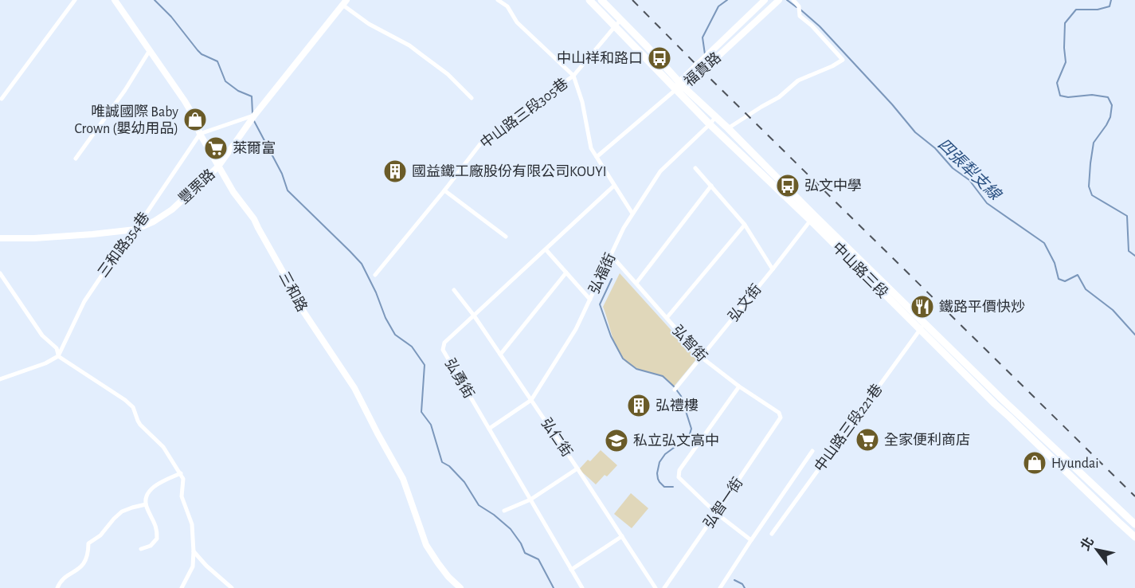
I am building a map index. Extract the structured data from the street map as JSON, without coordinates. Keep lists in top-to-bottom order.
{
  "streets": {
    "main road": ["中山路三段"],
    "street": [
      "福貴路",
      "中山路三段305巷",
      "豐栗路",
      "三和路354巷",
      "弘福街",
      "三和路",
      "弘文街",
      "弘智街",
      "弘勇街",
      "中山路三段221巷",
      "弘仁街",
      "弘智一街"
    ]
  },
  "crossings": [
    ["福貴路", "中山路三段"],
    ["中山路三段305巷", "中山路三段"],
    ["豐栗路", "三和路354巷"],
    ["豐栗路", "三和路"],
    ["三和路354巷", "三和路"],
    ["中山路三段", "弘福街"],
    ["中山路三段", "弘文街"],
    ["中山路三段", "中山路三段221巷"],
    ["弘福街", "弘智街"],
    ["弘福街", "弘勇街"],
    ["弘福街", "弘仁街"],
    ["弘文街", "弘智街"],
    ["弘智街", "弘智一街"],
    ["弘勇街", "弘仁街"]
  ],
  "water": ["四張犁支線"],
  "places": {
    "bus stop": ["中山祥和路口", "弘文中學"],
    "shop": ["唯誠國際 Baby Crown (嬰幼用品)", "Hyundai"],
    "supermarket": ["萊爾富", "全家便利商店"],
    "building": ["國益鐵工廠股份有限公司KOUYI", "弘禮樓"],
    "restaurant": ["鐵路平價快炒"],
    "school or university": ["私立弘文高中"]
  },
  "north": "top left"
}
